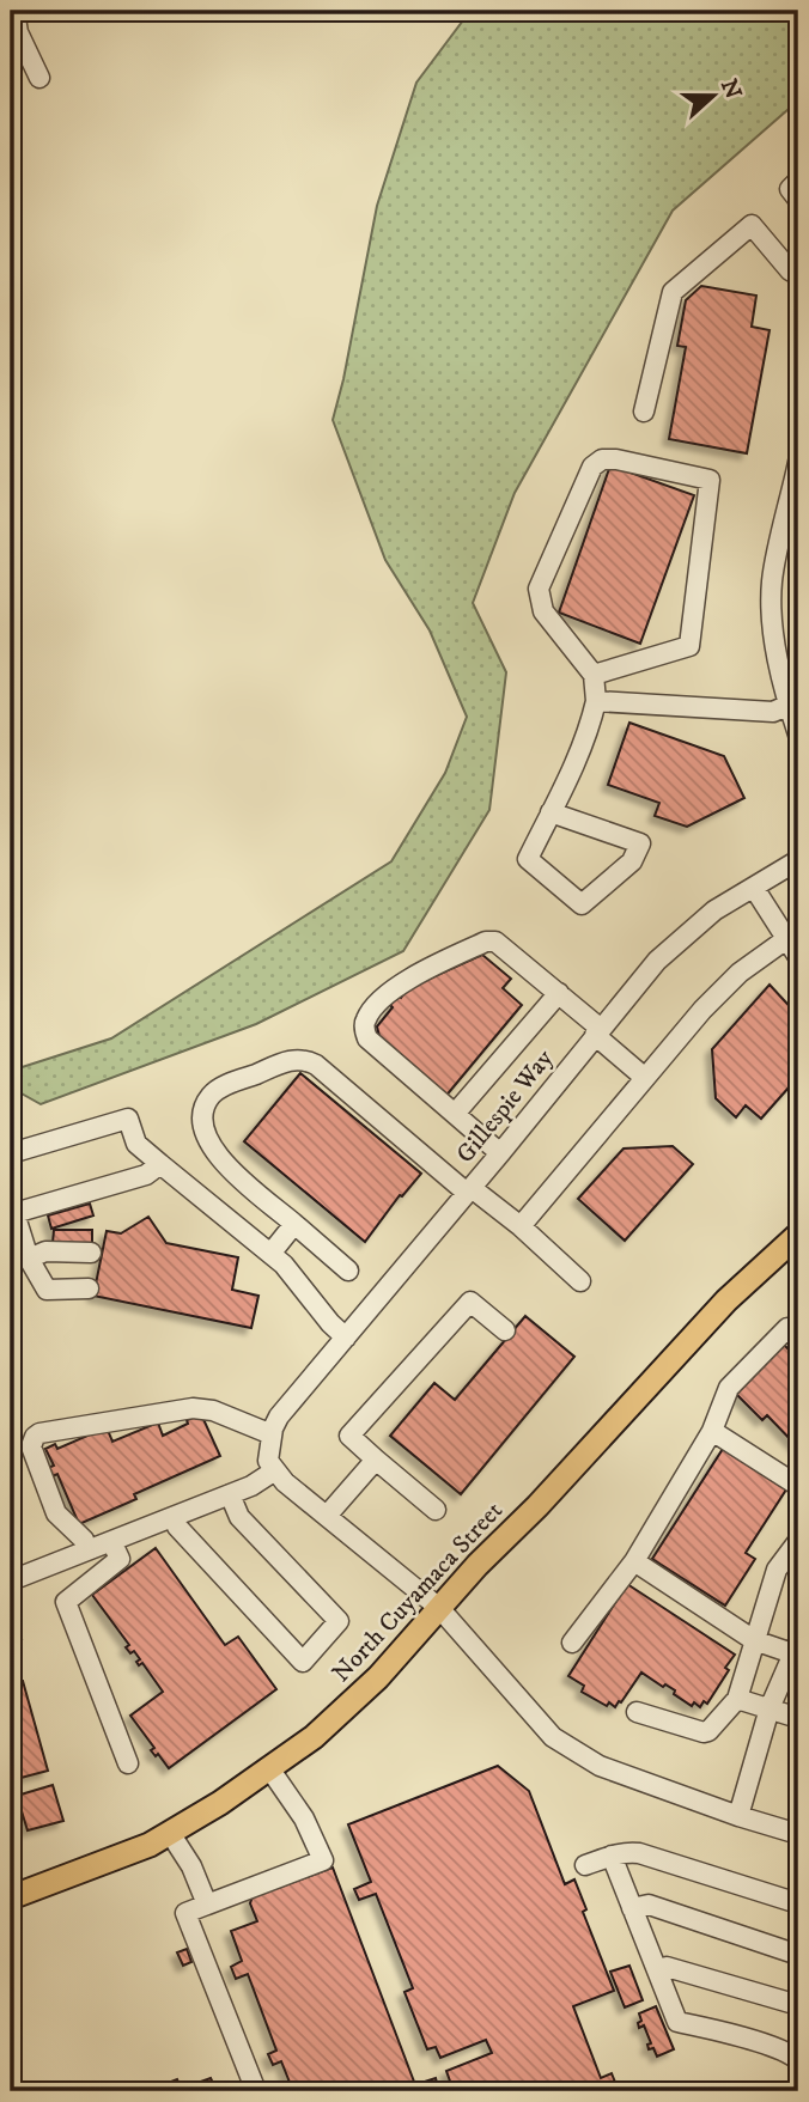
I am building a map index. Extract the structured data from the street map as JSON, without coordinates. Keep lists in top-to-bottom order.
{
  "streets": {
    "main road": ["North Cuyamaca Street"],
    "street": ["Gillespie Way"]
  },
  "north": "right"
}
